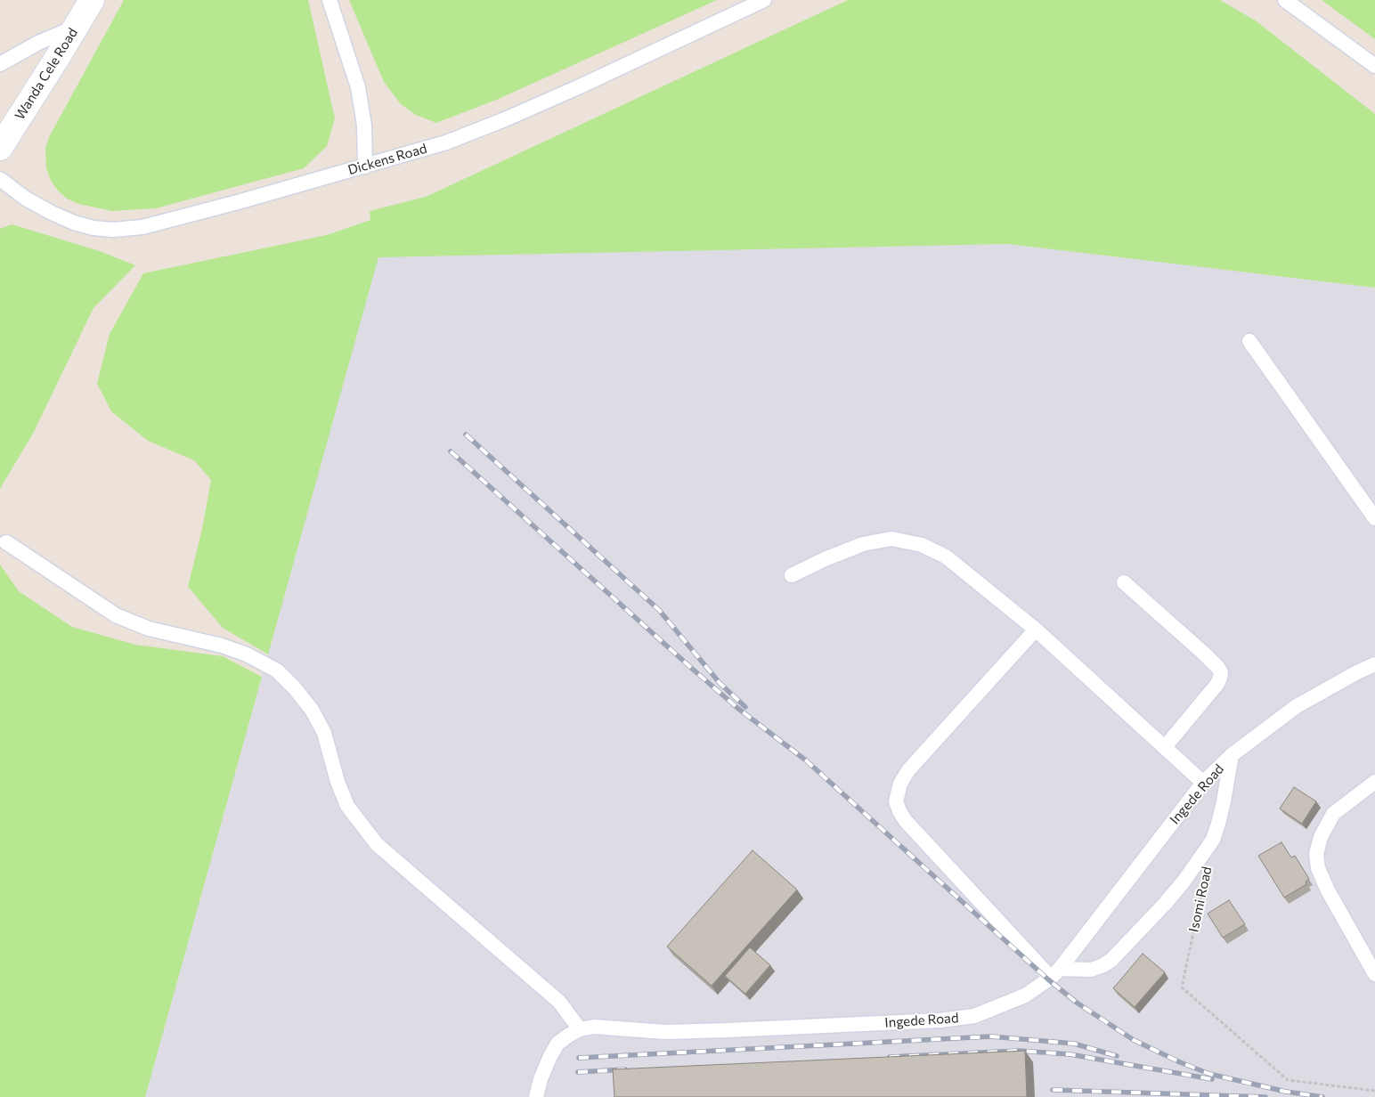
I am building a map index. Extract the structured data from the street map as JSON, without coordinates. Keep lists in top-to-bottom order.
{
  "streets": {
    "street": ["Wanda Cele Road"],
    "lane": ["Dickens Road", "Ingede Road"],
    "path": ["Isomi Road"]
  }
}
